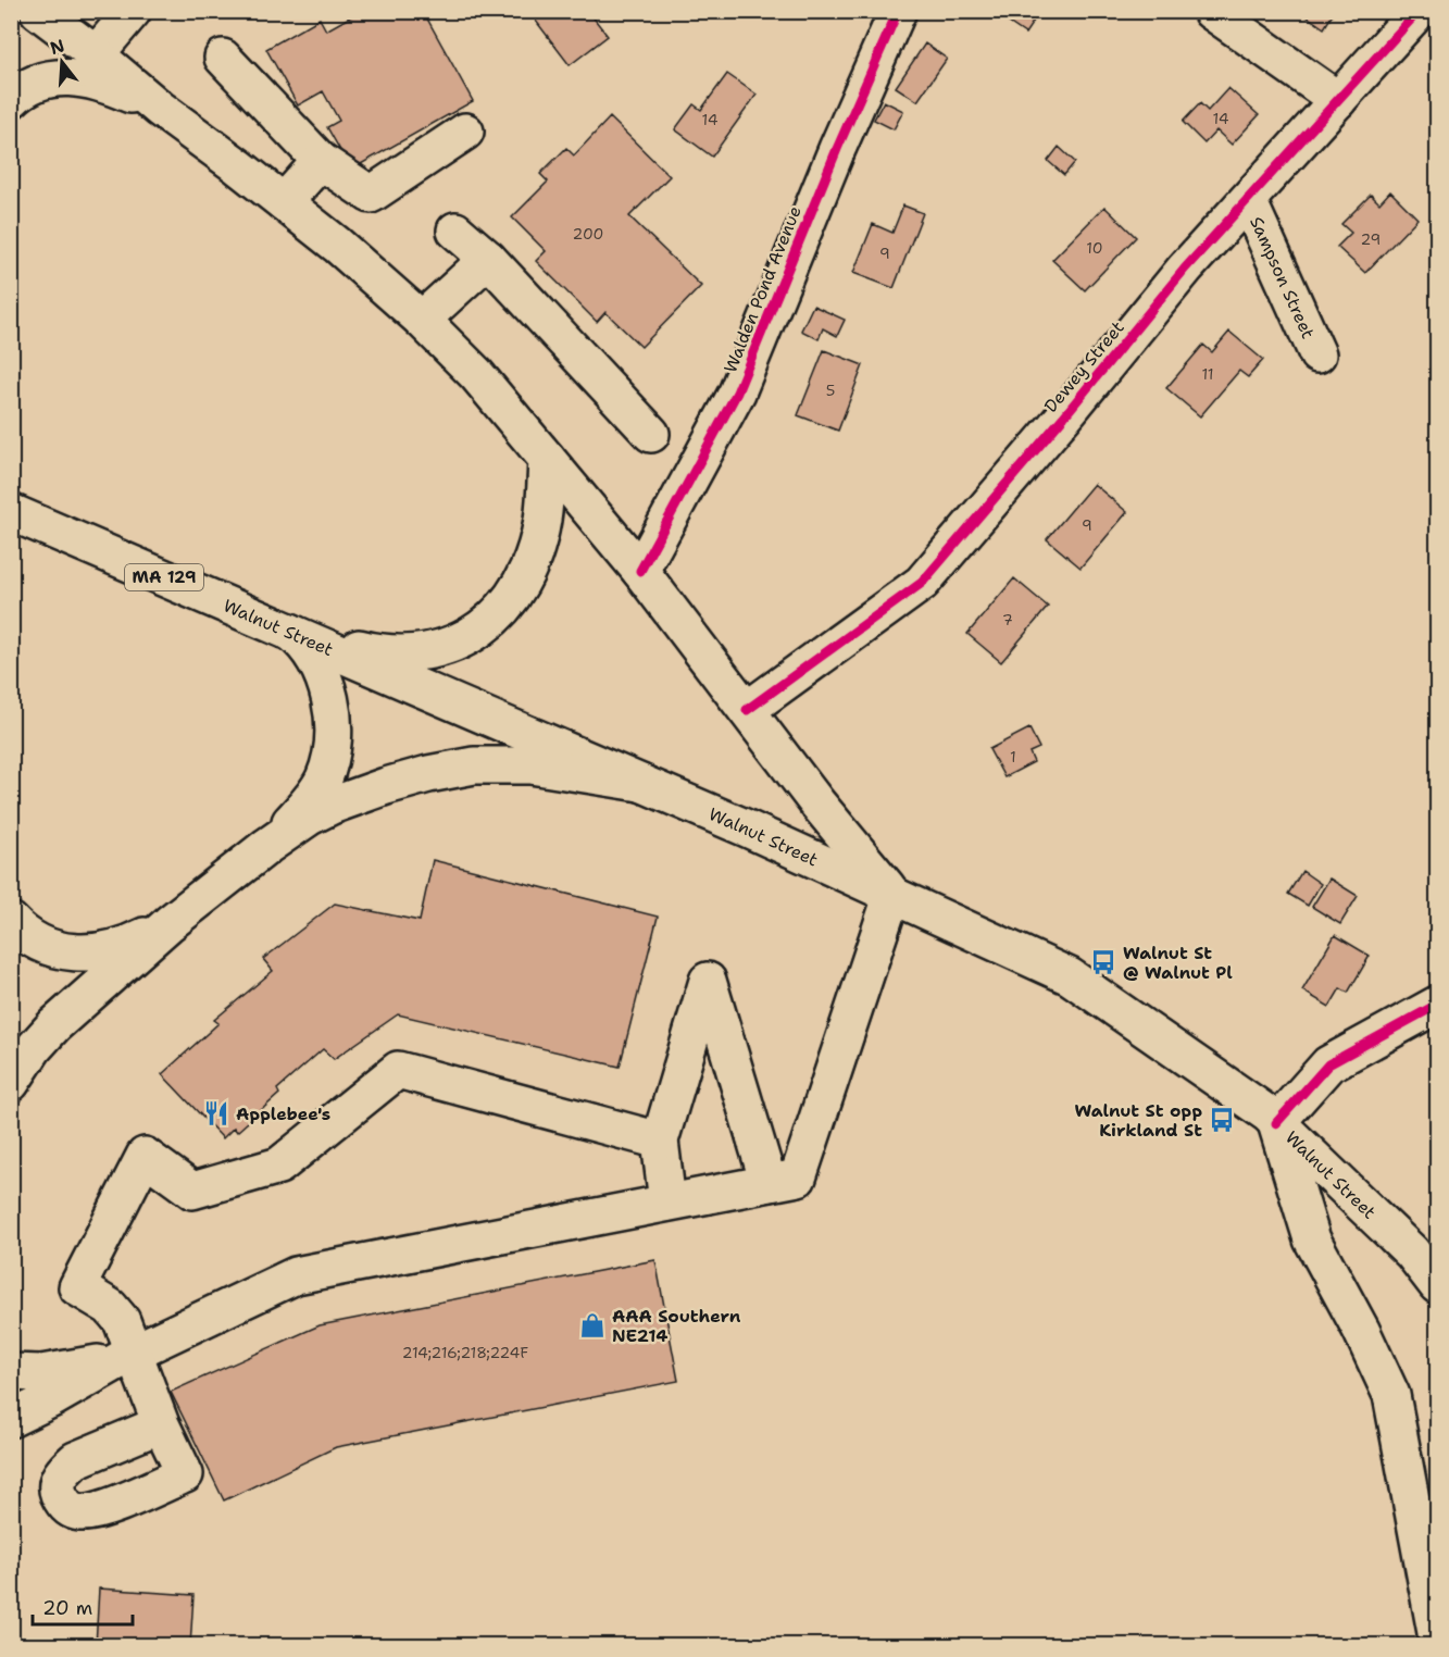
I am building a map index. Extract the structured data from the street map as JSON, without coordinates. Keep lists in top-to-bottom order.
{
  "streets": {
    "main road": [
      "Sampson Street",
      "Walden Pond Avenue",
      "Dewey Street",
      "MA 129",
      "Walnut Street"
    ]
  },
  "crossings": [
    ["Sampson Street", "Dewey Street"],
    ["MA 129", "Walnut Street"]
  ],
  "places": {
    "bus stop": ["Walnut St @ Walnut Pl", "Walnut St opp Kirkland St"],
    "restaurant": ["Applebee's"],
    "shop": ["AAA Southern NE214"]
  },
  "house_numbers": [
    "14",
    "14",
    "200",
    "29",
    "10",
    "9",
    "11",
    "5",
    "9",
    "7",
    "1",
    "214;216;218;224F"
  ],
  "scale_bar": "20 m",
  "north": "top"
}
